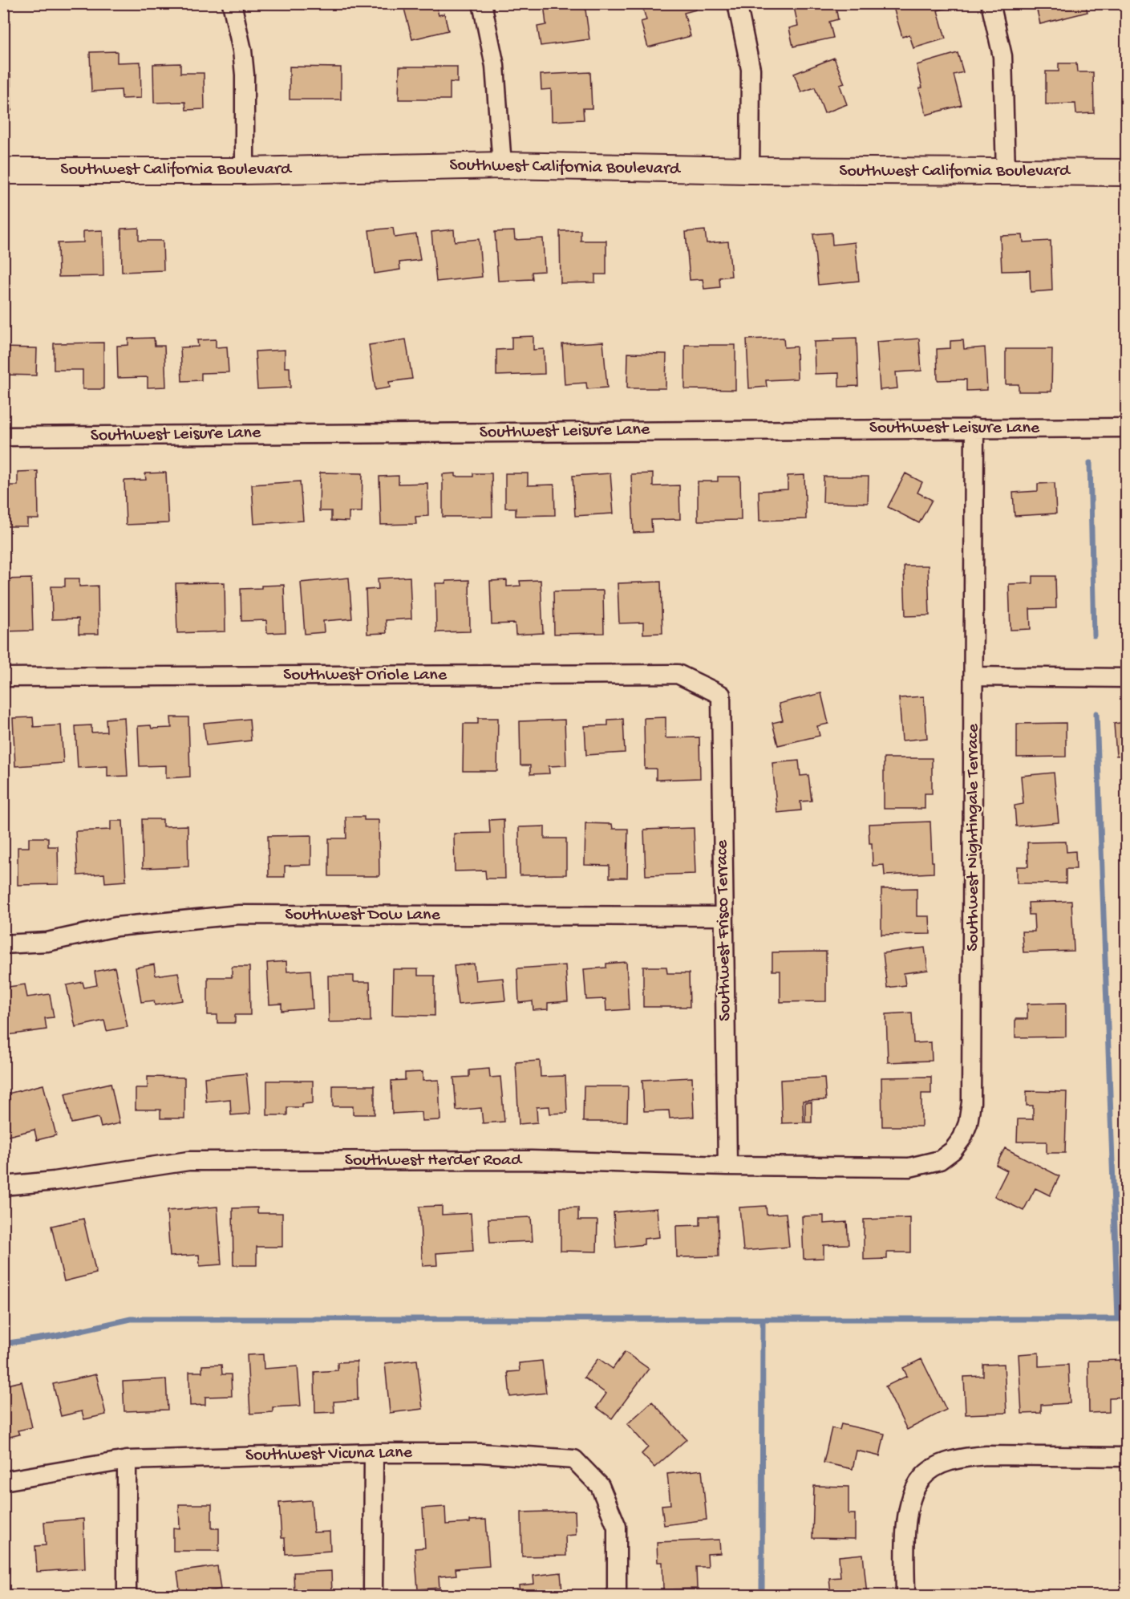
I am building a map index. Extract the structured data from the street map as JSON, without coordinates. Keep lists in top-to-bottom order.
{
  "streets": {
    "street": [
      "Southwest California Boulevard",
      "Southwest Leisure Lane",
      "Southwest Oriole Lane",
      "Southwest Nightingale Terrace",
      "Southwest Dow Lane",
      "Southwest Frisco Terrace",
      "Southwest Herder Road",
      "Southwest Vicuna Lane"
    ]
  },
  "crossings": [
    ["Southwest Leisure Lane", "Southwest Nightingale Terrace"],
    ["Southwest Oriole Lane", "Southwest Frisco Terrace"],
    ["Southwest Nightingale Terrace", "Southwest Herder Road"],
    ["Southwest Dow Lane", "Southwest Frisco Terrace"],
    ["Southwest Frisco Terrace", "Southwest Herder Road"]
  ]
}
